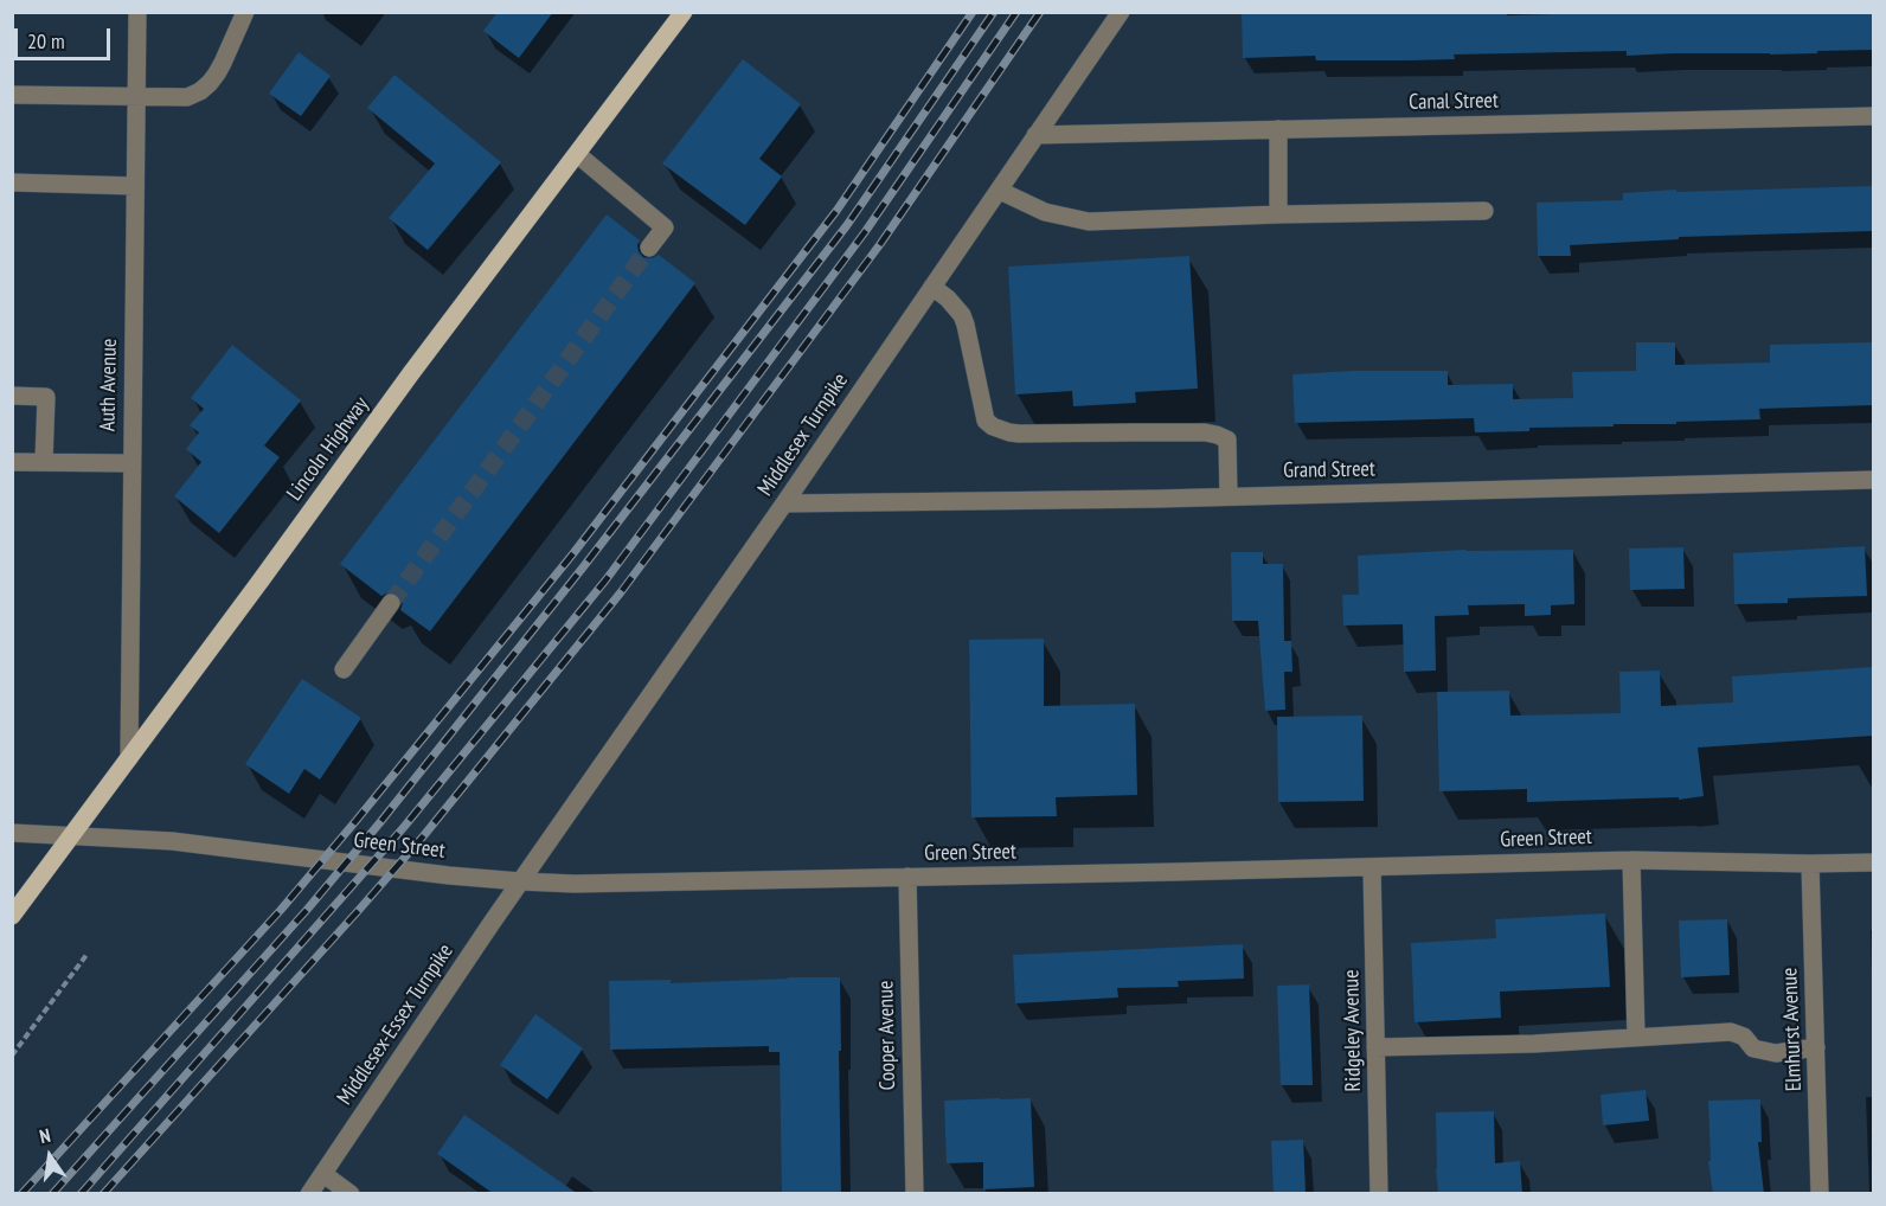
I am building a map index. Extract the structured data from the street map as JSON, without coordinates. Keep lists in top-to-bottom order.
{
  "streets": {
    "main road": ["Lincoln Highway"],
    "street": [
      "Canal Street",
      "Auth Avenue",
      "Middlesex Turnpike",
      "Grand Street",
      "Green Street",
      "Middlesex-Essex Turnpike",
      "Elmhurst Avenue",
      "Ridgeley Avenue",
      "Cooper Avenue"
    ]
  },
  "crossings": [
    ["Canal Street", "Middlesex Turnpike"],
    ["Auth Avenue", "Lincoln Highway"],
    ["Middlesex Turnpike", "Grand Street"],
    ["Middlesex Turnpike", "Green Street"],
    ["Middlesex Turnpike", "Middlesex-Essex Turnpike"],
    ["Lincoln Highway", "Green Street"],
    ["Green Street", "Middlesex-Essex Turnpike"],
    ["Green Street", "Elmhurst Avenue"],
    ["Green Street", "Ridgeley Avenue"],
    ["Green Street", "Cooper Avenue"]
  ],
  "scale_bar": "20 m",
  "north": "top"
}
